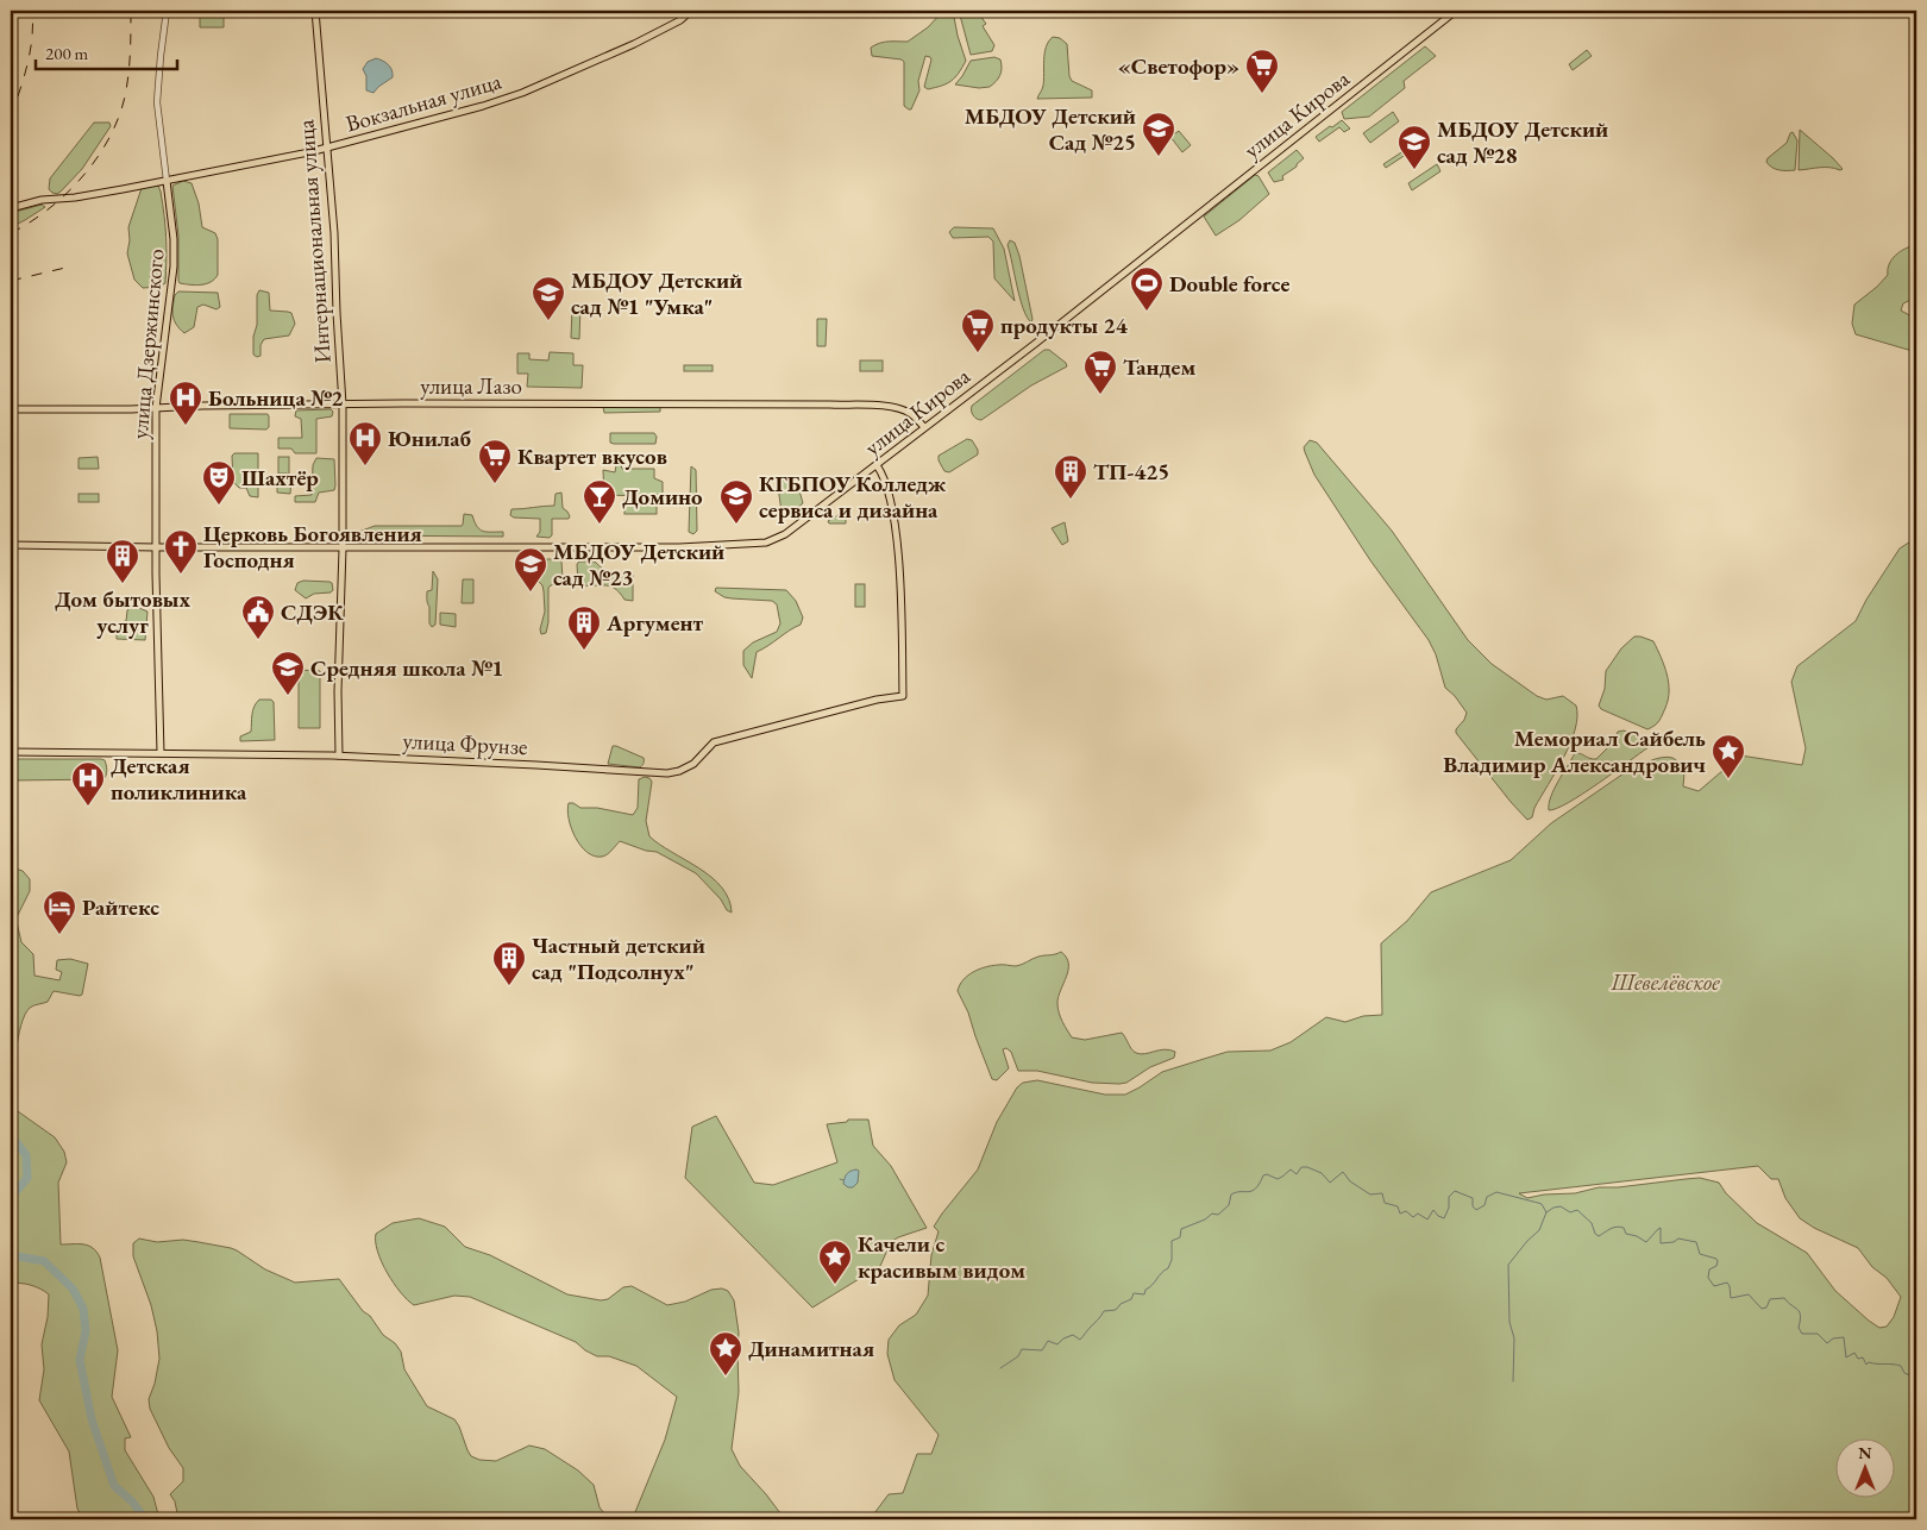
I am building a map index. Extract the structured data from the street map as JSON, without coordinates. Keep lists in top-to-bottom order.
{
  "streets": {
    "main road": [
      "Вокзальная улица",
      "улица Кирова",
      "Интернациональная улица",
      "улица Дзержинского",
      "улица Лазо",
      "улица Фрунзе"
    ]
  },
  "crossings": [
    ["Вокзальная улица", "Интернациональная улица"],
    ["Вокзальная улица", "улица Дзержинского"],
    ["улица Кирова", "Интернациональная улица"],
    ["улица Кирова", "улица Дзержинского"],
    ["улица Кирова", "улица Лазо"],
    ["улица Кирова", "улица Фрунзе"],
    ["Интернациональная улица", "улица Лазо"],
    ["Интернациональная улица", "улица Фрунзе"],
    ["улица Дзержинского", "улица Лазо"],
    ["улица Дзержинского", "улица Фрунзе"]
  ],
  "parks": ["Шевелёвское"],
  "places": {
    "supermarket": [
      "«Светофор»",
      "продукты 24",
      "Тандем",
      "Квартет вкусов"
    ],
    "school or university": [
      "МБДОУ Детский Сад №25",
      "МБДОУ Детский сад №28",
      "МБДОУ Детский сад №1 \"Умка\"",
      "КГБПОУ Колледж сервиса и дизайна",
      "МБДОУ Детский сад №23",
      "Средняя школа №1"
    ],
    "sports": ["Double force"],
    "hospital": ["Больница №2", "Юнилаб", "Детская поликлиника"],
    "building": [
      "ТП-425",
      "Дом бытовых услуг",
      "Аргумент",
      "Частный детский сад \"Подсолнух\""
    ],
    "theatre": ["Шахтёр"],
    "bar": ["Домино"],
    "church": ["Церковь Богоявления Господня"],
    "public building": ["СДЭК"],
    "place": ["Мемориал Сайбель Владимир Александрович", "Качели с красивым видом", "Динамитная"],
    "hotel": ["Райтекс"]
  },
  "scale_bar": "200 m",
  "north": "top"
}
